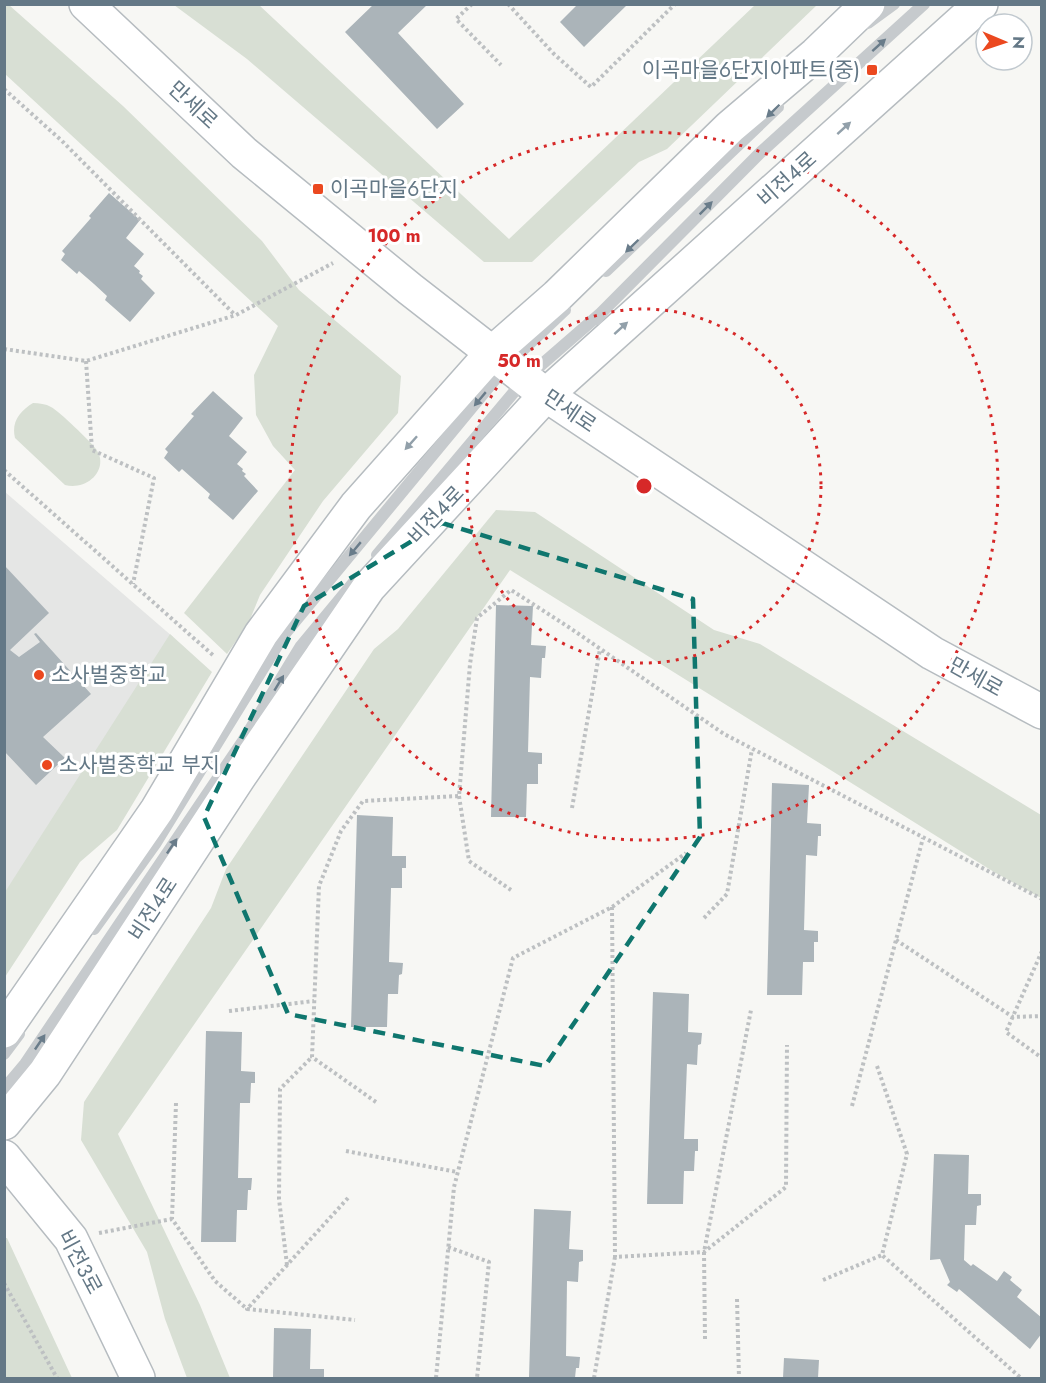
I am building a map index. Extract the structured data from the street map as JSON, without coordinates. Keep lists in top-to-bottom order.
{
  "streets": {
    "main road": ["만세로", "비전4로", "비전3로"]
  },
  "crossings": [
    ["만세로", "비전4로"]
  ],
  "places": {
    "transit": ["이곡마을6단지아파트(중)", "이곡마을6단지"],
    "other": ["소사벌중학교", "소사벌중학교 부지"]
  },
  "north": "right",
  "rings": ["100 m", "50 m"]
}
